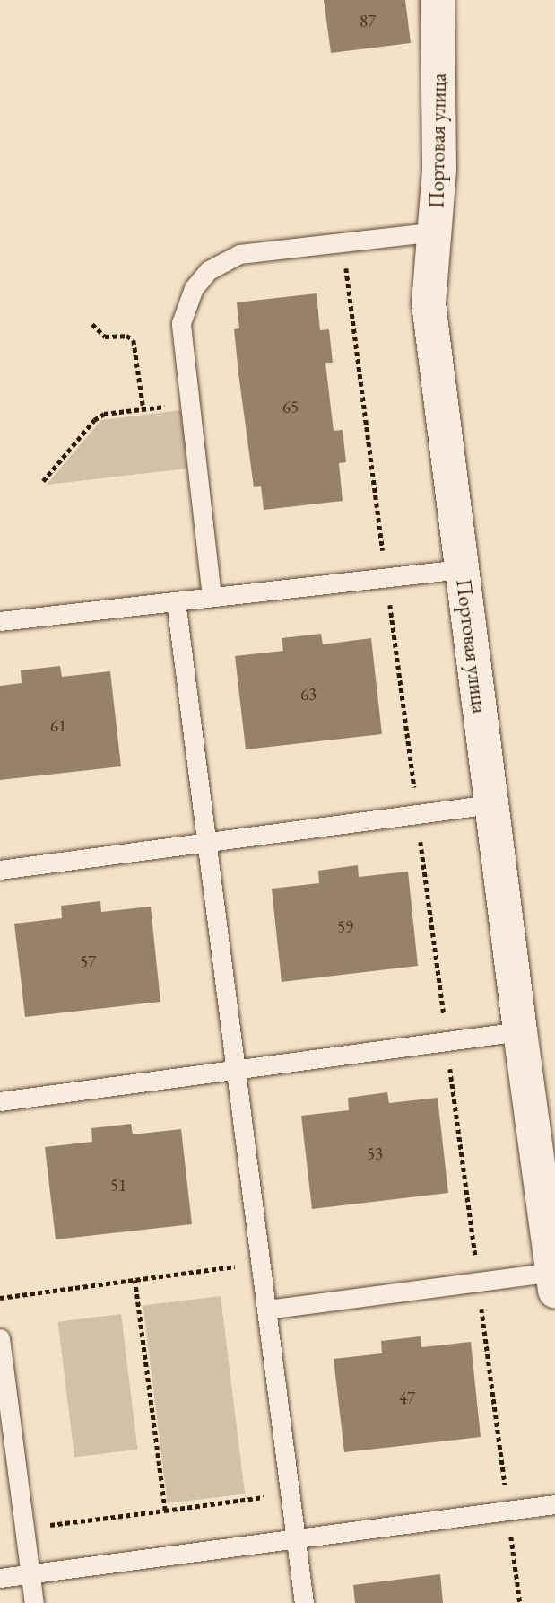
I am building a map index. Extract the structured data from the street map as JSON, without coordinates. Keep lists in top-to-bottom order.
{
  "streets": {
    "street": ["Портовая улица"]
  },
  "house_numbers": [
    "87",
    "65",
    "63",
    "61",
    "59",
    "57",
    "53",
    "51",
    "47"
  ]
}
